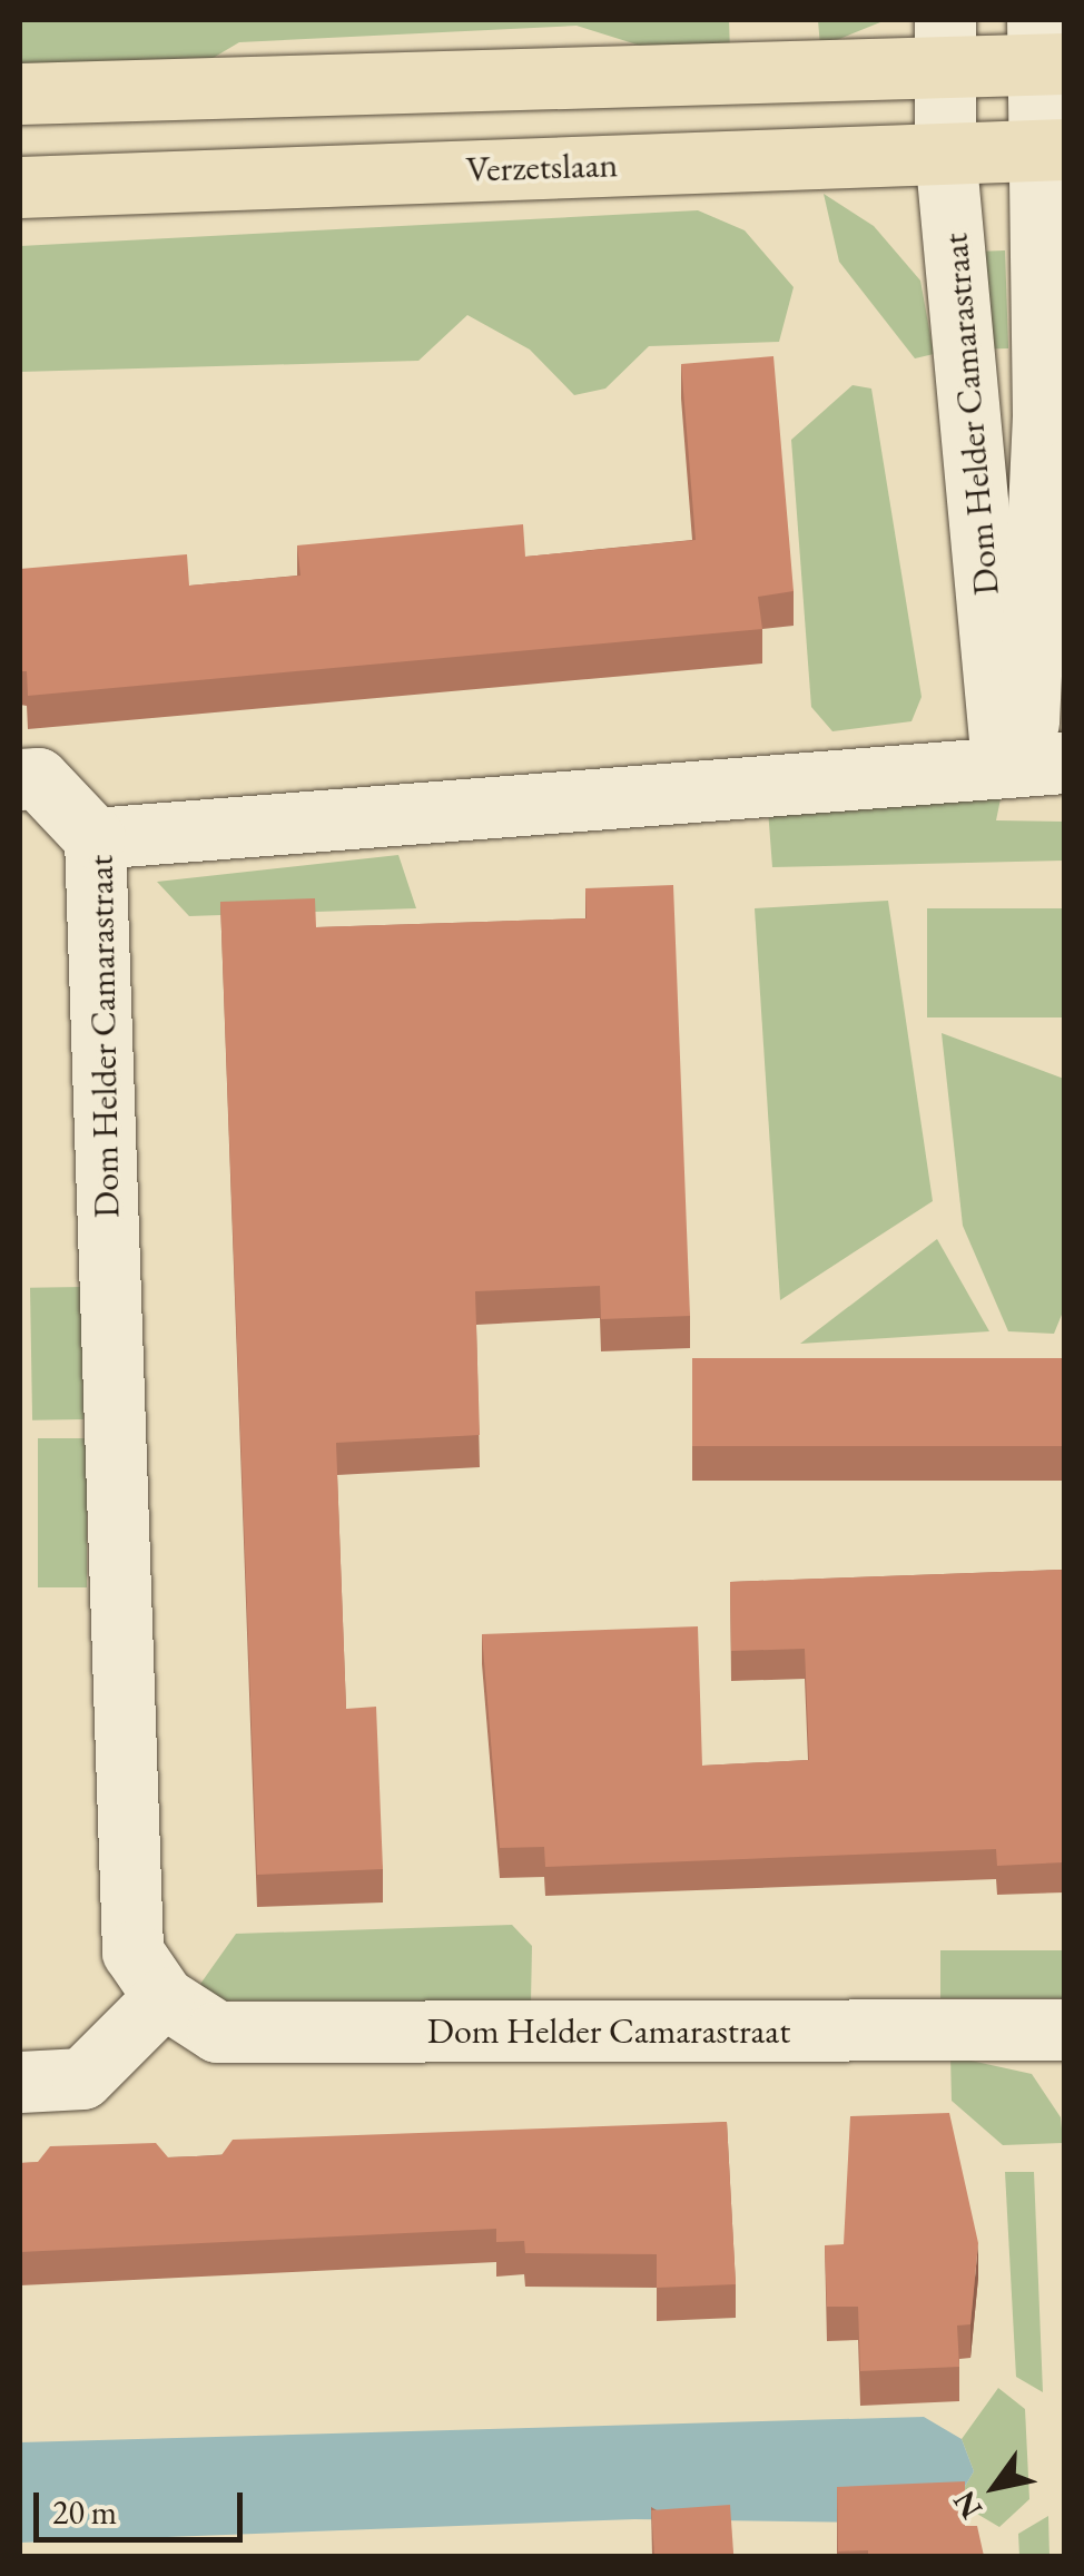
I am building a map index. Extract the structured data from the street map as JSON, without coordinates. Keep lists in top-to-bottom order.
{
  "streets": {
    "main road": ["Verzetslaan"],
    "street": ["Dom Helder Camarastraat"]
  },
  "crossings": [
    ["Verzetslaan", "Dom Helder Camarastraat"]
  ],
  "scale_bar": "20 m",
  "north": "bottom left"
}
